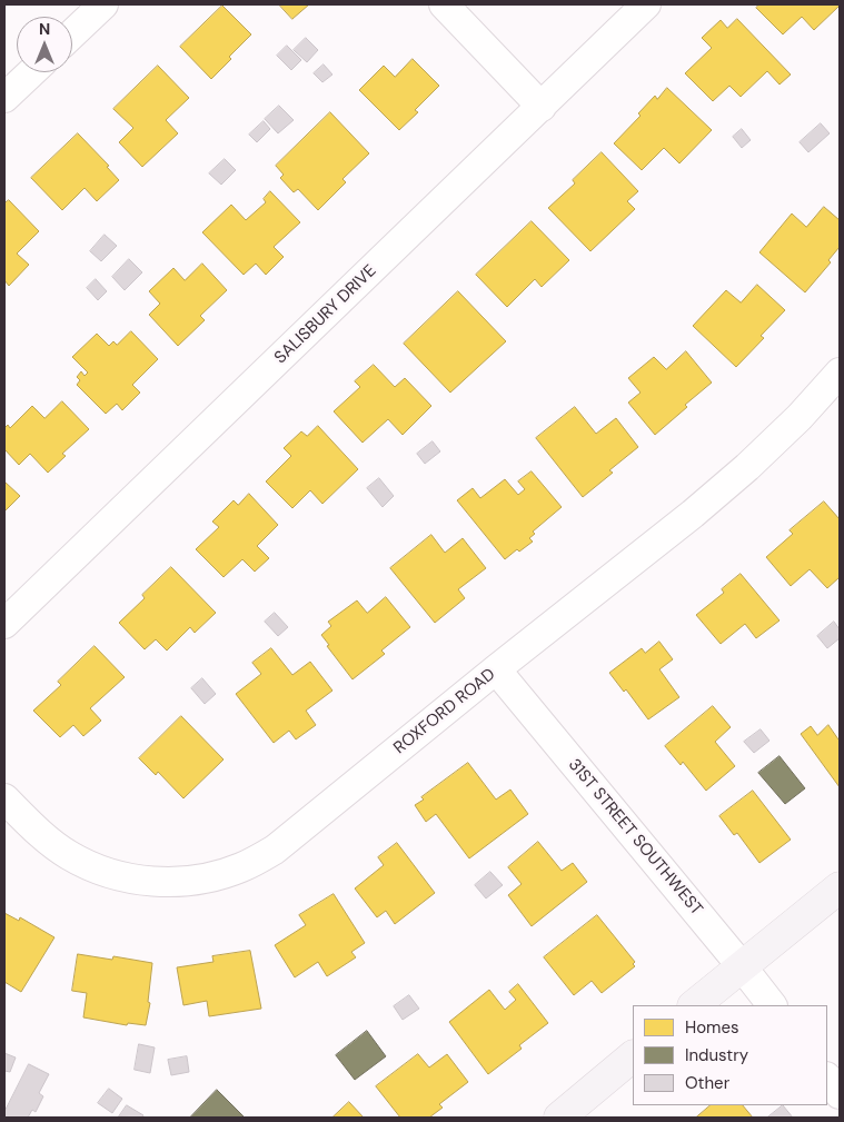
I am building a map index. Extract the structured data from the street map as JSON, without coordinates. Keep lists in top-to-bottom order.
{
  "streets": {
    "street": ["SALISBURY DRIVE", "ROXFORD ROAD", "31ST STREET SOUTHWEST"]
  },
  "crossings": [
    ["ROXFORD ROAD", "31ST STREET SOUTHWEST"]
  ],
  "legend": ["Homes", "Industry", "Other"],
  "north": "top"
}
